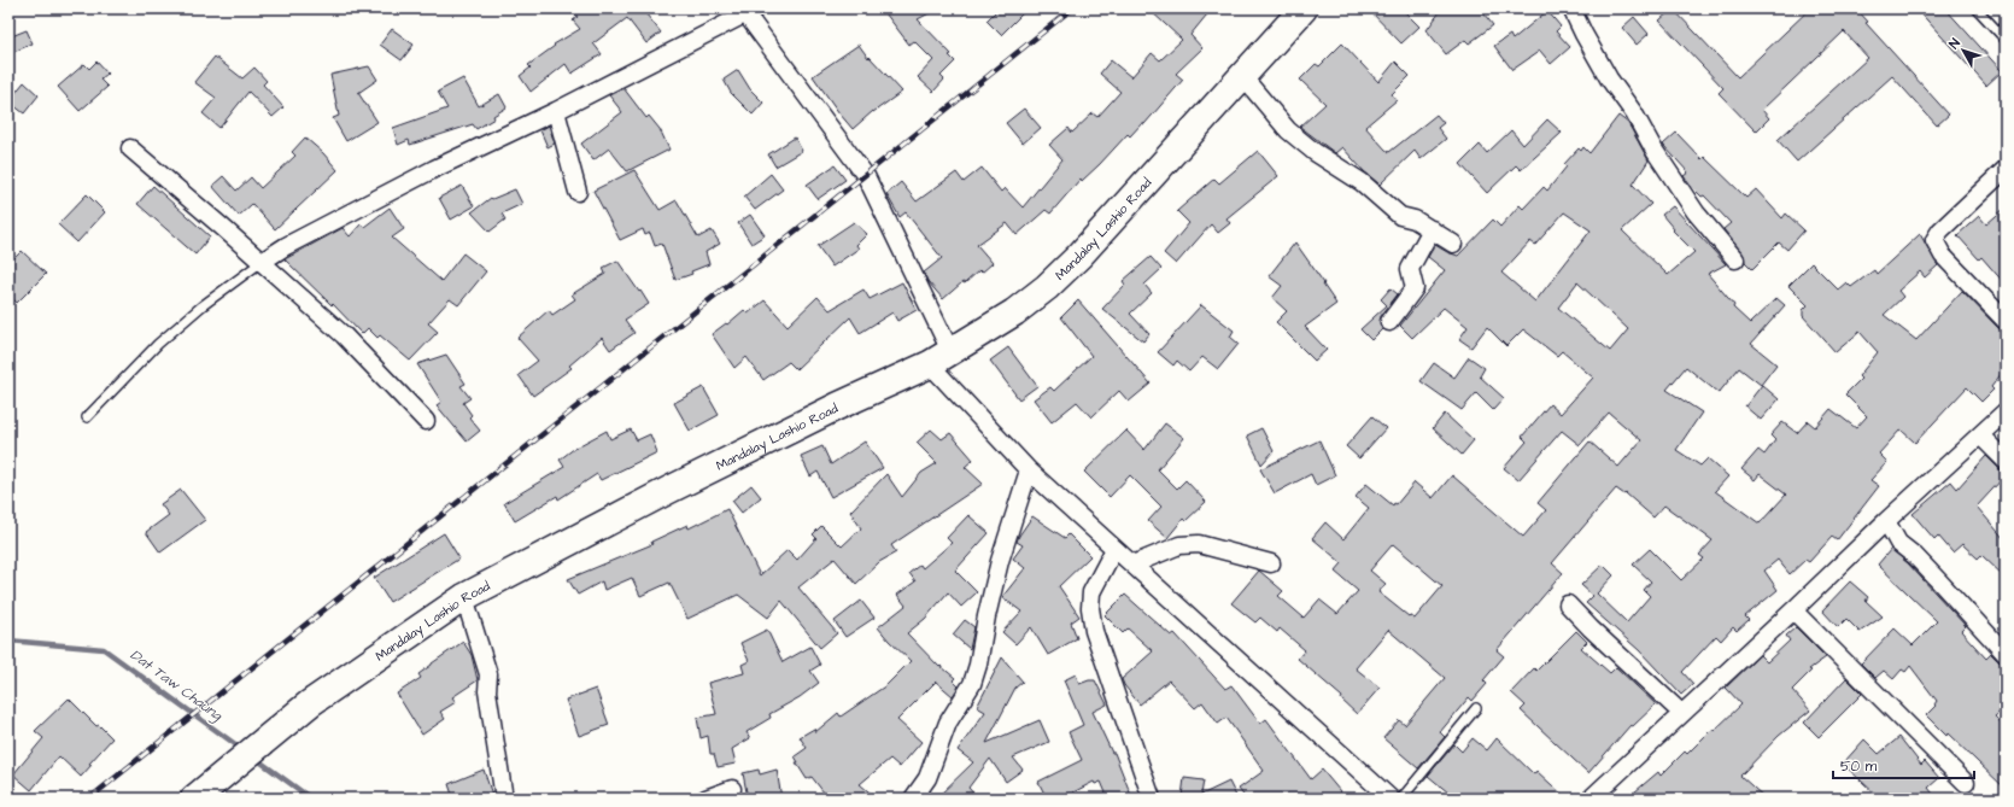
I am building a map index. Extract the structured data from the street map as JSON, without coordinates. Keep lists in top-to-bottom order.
{
  "streets": {
    "highway": ["Mandalay Lashio Road"]
  },
  "water": ["Dat Taw Chaung"],
  "scale_bar": "50 m",
  "north": "top left"
}
